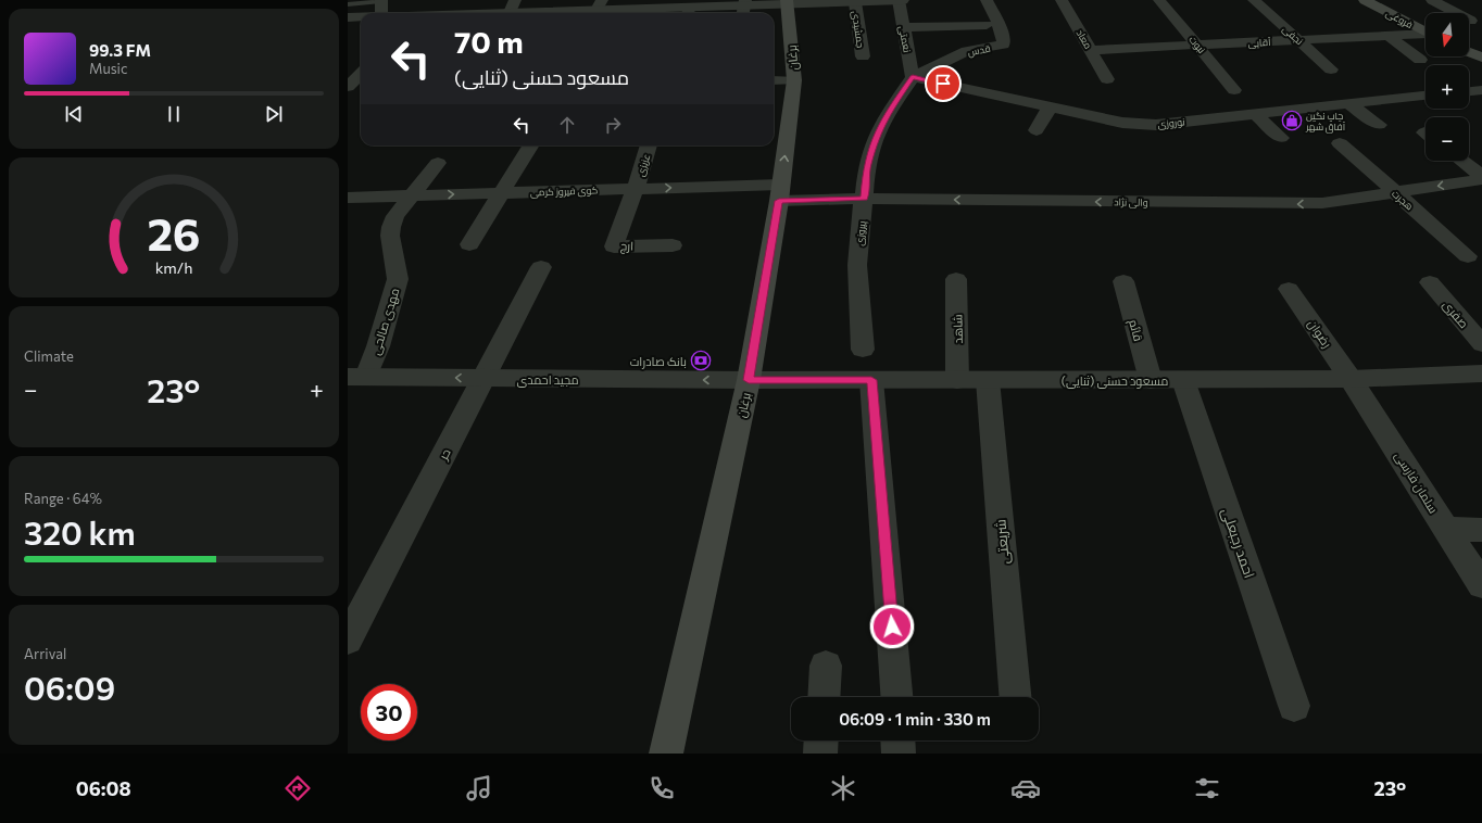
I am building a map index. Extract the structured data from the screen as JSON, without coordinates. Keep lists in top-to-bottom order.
{
  "streets": {
    "main road": ["فروغی", "برغان"],
    "street": [
      "جمشیدی",
      "نجفی",
      "نعمتی",
      "معاد",
      "آقایی",
      "نبوت",
      "قدس",
      "نوروزی",
      "عزیزی",
      "کوی فیروز کرمی",
      "هجرت",
      "والی نژاد",
      "پیروزی",
      "ارج",
      "صفری",
      "مهدی صالحی",
      "شاهد",
      "قائم",
      "رضوان",
      "مجید احمدی",
      "مسعود حسنی (ثنایی)",
      "حر",
      "سلمان فارسی",
      "شریعتی",
      "احمد رجبعلی"
    ]
  },
  "crossings": [
    ["نجفی", "آقایی"],
    ["نعمتی", "قدس"],
    ["نعمتی", "نوروزی"],
    ["نعمتی", "پیروزی"],
    ["معاد", "آقایی"],
    ["آقایی", "نبوت"],
    ["قدس", "نوروزی"],
    ["قدس", "پیروزی"],
    ["برغان", "کوی فیروز کرمی"],
    ["برغان", "والی نژاد"],
    ["برغان", "مجید احمدی"],
    ["برغان", "مسعود حسنی (ثنایی)"],
    ["نوروزی", "پیروزی"],
    ["عزیزی", "کوی فیروز کرمی"],
    ["عزیزی", "ارج"],
    ["کوی فیروز کرمی", "والی نژاد"],
    ["کوی فیروز کرمی", "ارج"],
    ["کوی فیروز کرمی", "مهدی صالحی"],
    ["هجرت", "والی نژاد"],
    ["والی نژاد", "پیروزی"],
    ["مهدی صالحی", "مجید احمدی"],
    ["شاهد", "مسعود حسنی (ثنایی)"],
    ["قائم", "مسعود حسنی (ثنایی)"],
    ["رضوان", "مسعود حسنی (ثنایی)"],
    ["رضوان", "سلمان فارسی"],
    ["مجید احمدی", "مسعود حسنی (ثنایی)"],
    ["مجید احمدی", "حر"],
    ["مسعود حسنی (ثنایی)", "سلمان فارسی"],
    ["مسعود حسنی (ثنایی)", "شریعتی"],
    ["مسعود حسنی (ثنایی)", "احمد رجبعلی"]
  ],
  "one_way": ["والی نژاد", "مجید احمدی"],
  "places": {
    "shop": ["چاپ نگین آفاق شهر"],
    "bank": ["بانک صادرات"]
  },
  "north": "bottom",
  "page": {
    "map_buttons": ["+", "−"],
    "turn": ["70 m", "مسعود حسنی (ثنایی)"],
    "song": ["99.3 FM", "Music"],
    "tile": [
      "Climate",
      ["Range · 64%", "320 km"],
      ["Arrival", "06:09"]
    ],
    "heat": ["−", "23°", "+"],
    "limit": "30",
    "trip": "06:09 · 1 min · 330 m",
    "tabs": ["06:08", "23°"],
    "gauge": ["26", "km/h"]
  }
}
